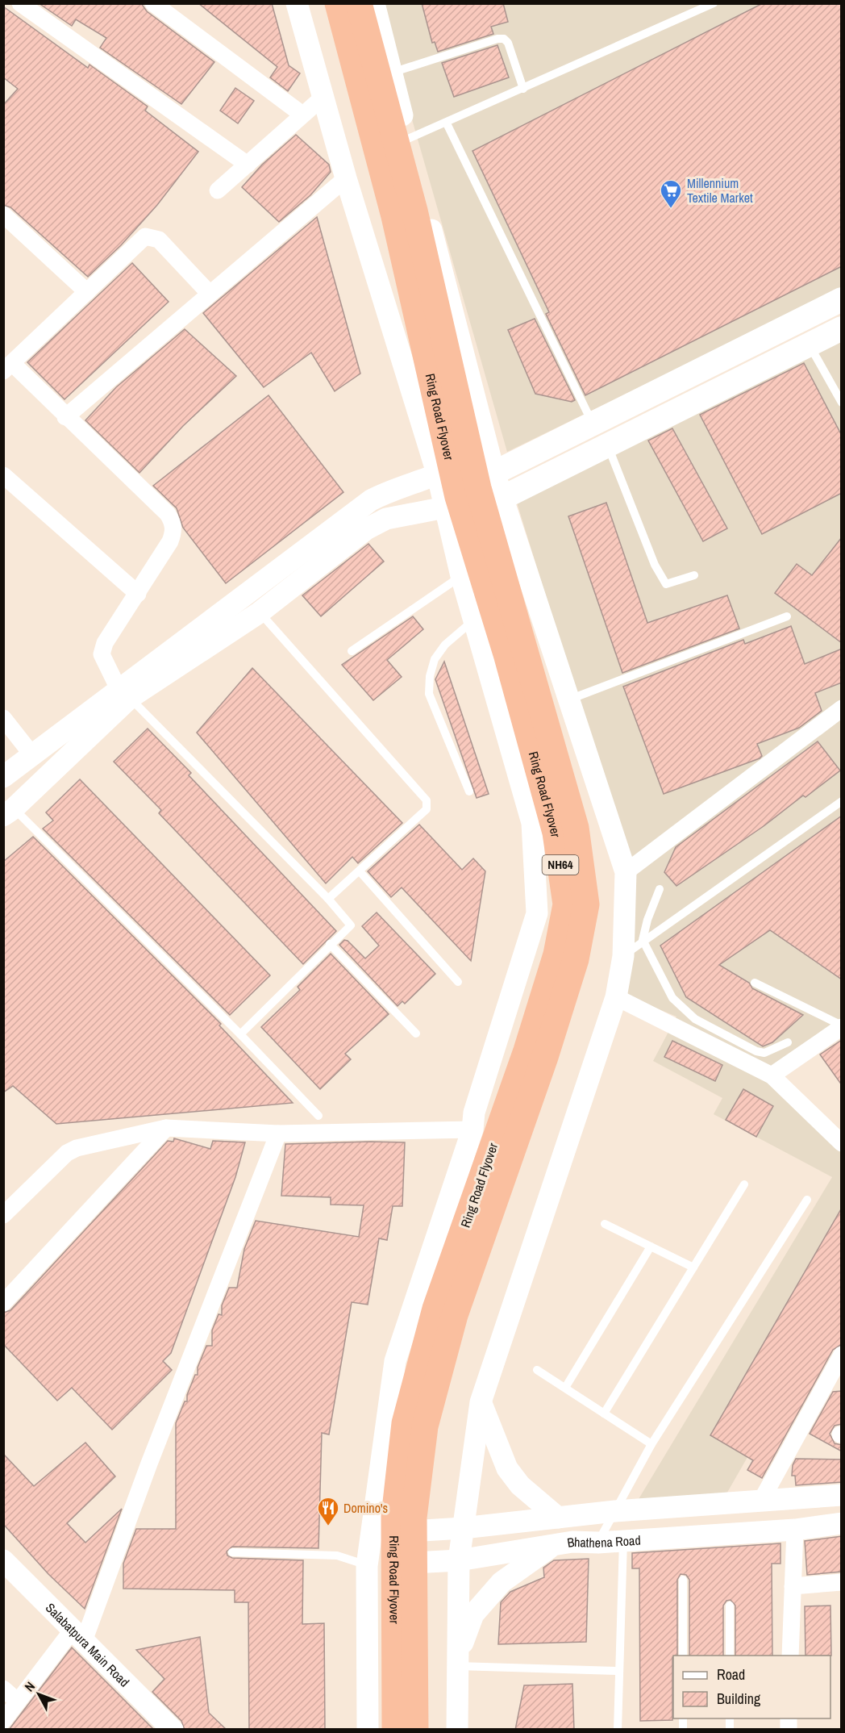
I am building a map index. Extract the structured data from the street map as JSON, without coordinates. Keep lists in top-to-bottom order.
{
  "streets": {
    "highway": ["Ring Road Flyover", "NH64"],
    "street": ["Bhathena Road", "Salabatpura Main Road"]
  },
  "places": {
    "supermarket": ["Millennium Textile Market"],
    "restaurant": ["Domino's"]
  },
  "legend": ["Road", "Building"],
  "north": "top left"
}
